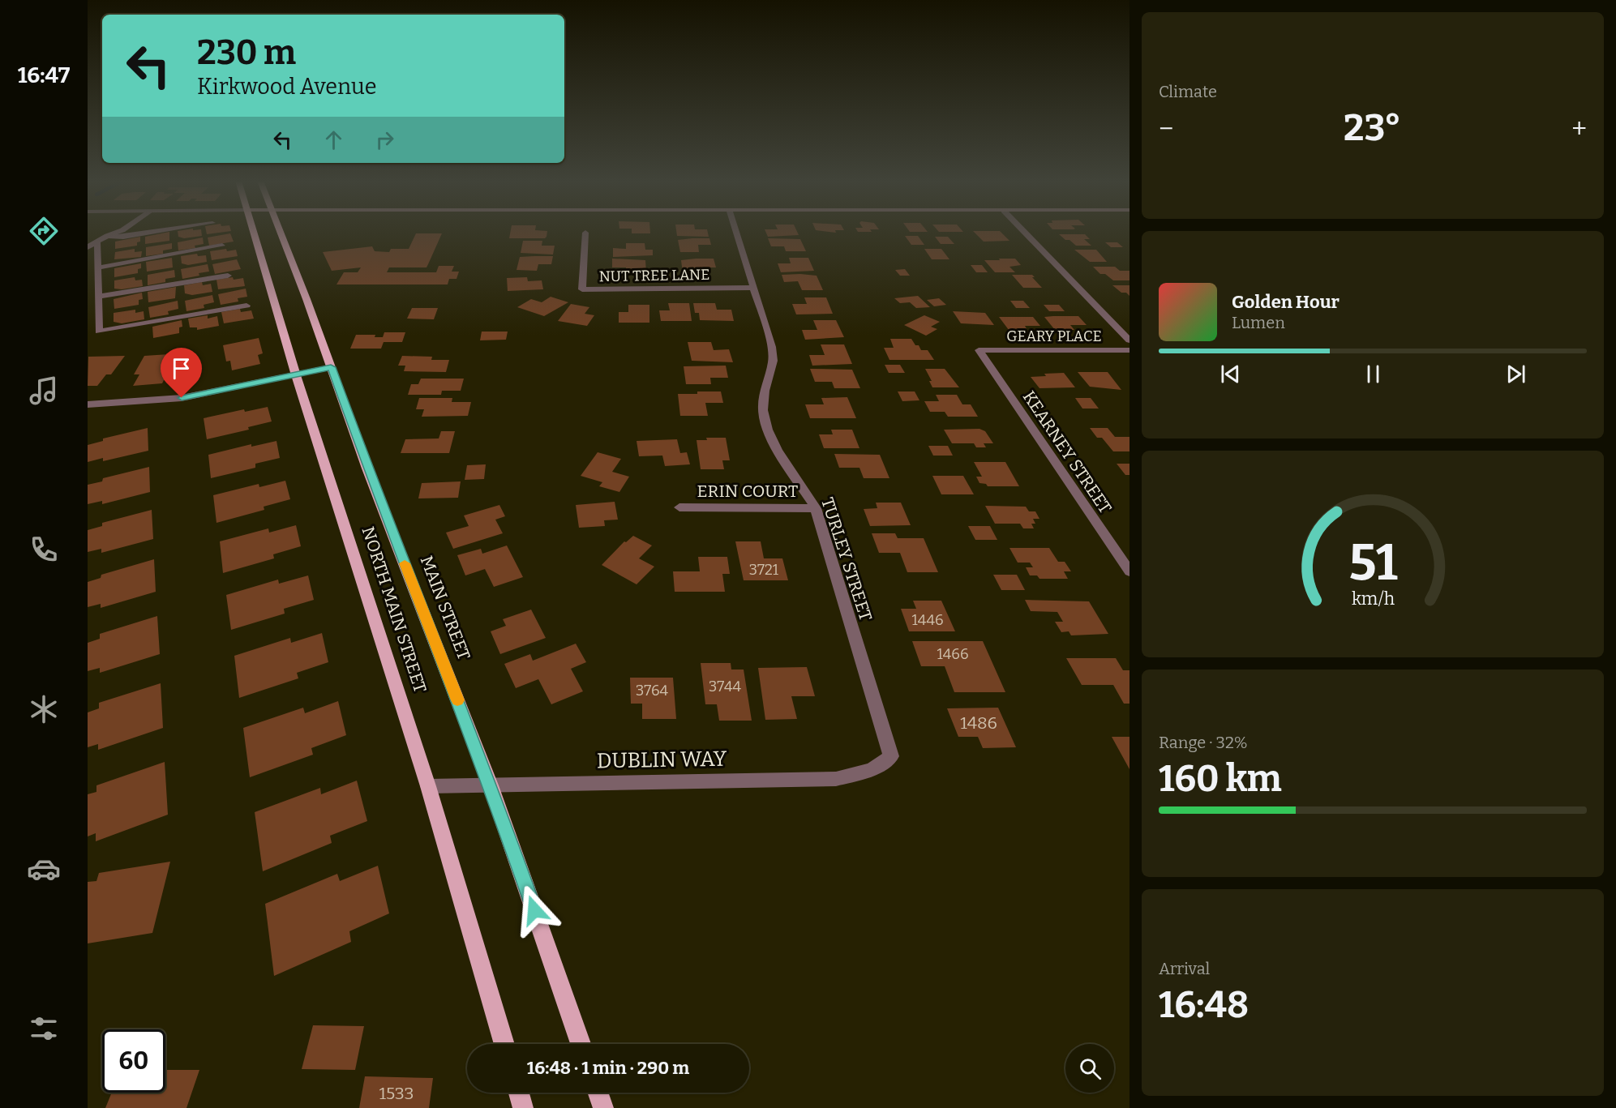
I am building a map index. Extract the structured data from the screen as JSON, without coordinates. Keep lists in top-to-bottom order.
{
  "streets": {
    "main road": ["MAIN STREET", "NORTH MAIN STREET"],
    "street": [
      "NUT TREE LANE",
      "GEARY PLACE",
      "KEARNEY STREET",
      "ERIN COURT",
      "TURLEY STREET",
      "DUBLIN WAY"
    ]
  },
  "crossings": [
    ["NUT TREE LANE", "TURLEY STREET"],
    ["GEARY PLACE", "KEARNEY STREET"],
    ["ERIN COURT", "TURLEY STREET"],
    ["TURLEY STREET", "DUBLIN WAY"],
    ["MAIN STREET", "DUBLIN WAY"],
    ["NORTH MAIN STREET", "DUBLIN WAY"]
  ],
  "house_numbers": [
    "3721",
    "1446",
    "1466",
    "3744",
    "3764",
    "1486",
    "1533"
  ],
  "page": {
    "tabs": "16:47",
    "tile": [
      "Climate",
      ["Range · 32%", "160 km"],
      ["Arrival", "16:48"]
    ],
    "turn": ["230 m", "Kirkwood Avenue"],
    "heat": ["−", "23°", "+"],
    "song": ["Golden Hour", "Lumen"],
    "limit": "60",
    "trip": "16:48 · 1 min · 290 m",
    "gauge": ["51", "km/h"]
  }
}
